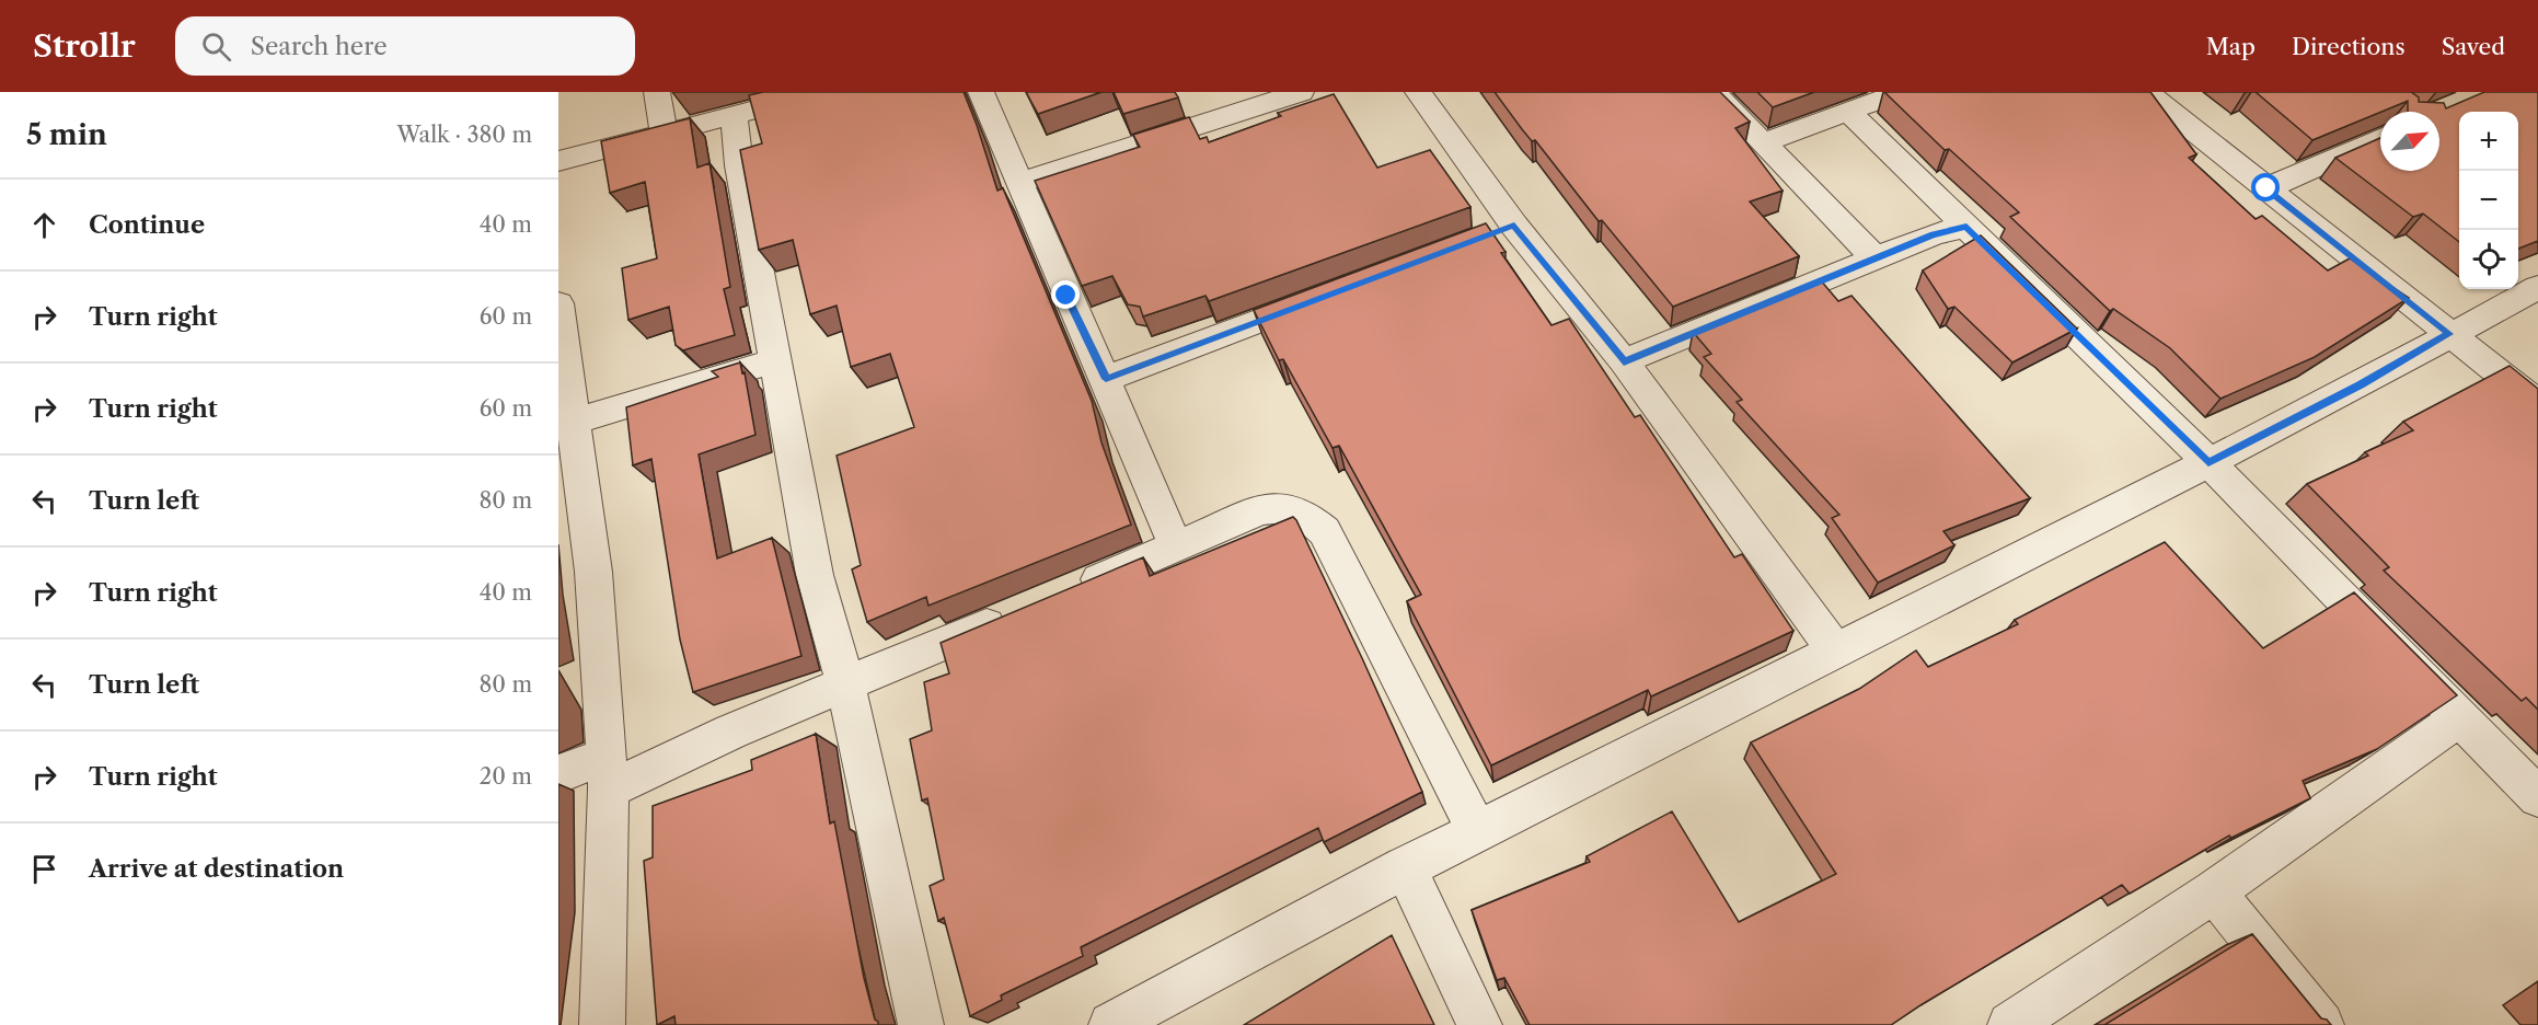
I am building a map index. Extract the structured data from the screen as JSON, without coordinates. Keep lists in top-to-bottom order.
{
  "north": "top right",
  "page": {
    "header": "Strollr",
    "search": "Search here",
    "nav": ["Map", "Directions", "Saved"],
    "heading": ["5 min", "Walk · 380 m"],
    "map_buttons": ["+", "−"],
    "list": [
      ["Continue", "40 m"],
      ["Turn right", "60 m"],
      ["Turn right", "60 m"],
      ["Turn left", "80 m"],
      ["Turn right", "40 m"],
      ["Turn left", "80 m"],
      ["Turn right", "20 m"],
      "Arrive at destination"
    ]
  }
}
